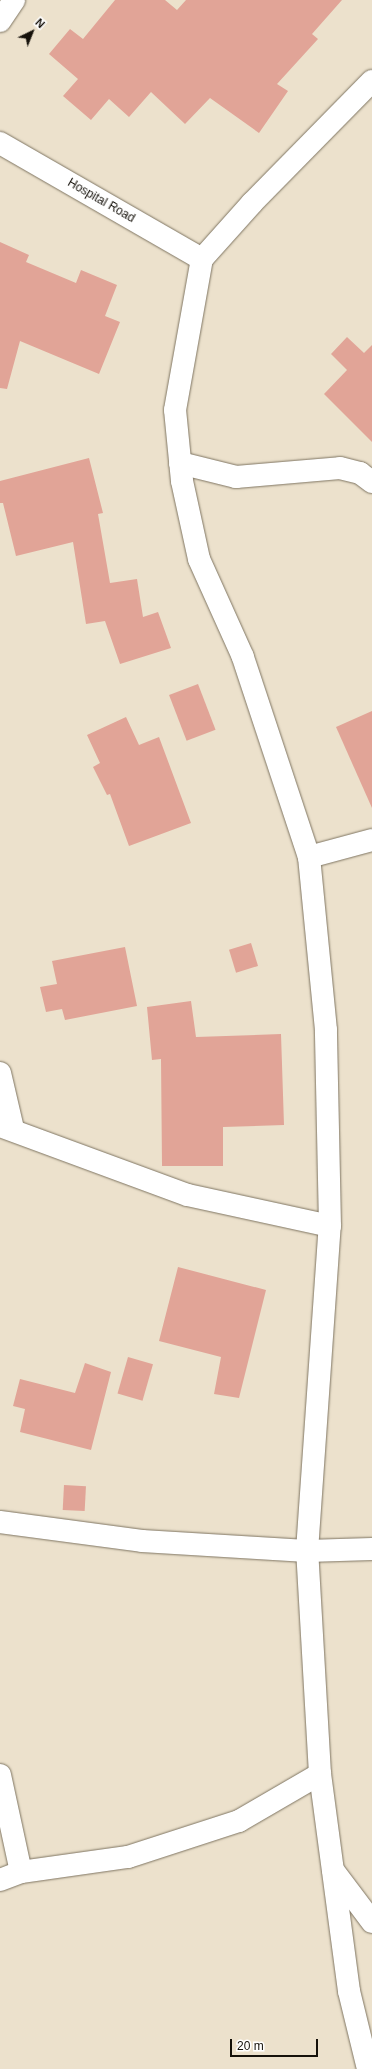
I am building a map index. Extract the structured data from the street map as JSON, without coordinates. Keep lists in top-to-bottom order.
{
  "streets": {
    "street": ["Hospital Road"]
  },
  "scale_bar": "20 m",
  "north": "top right"
}
